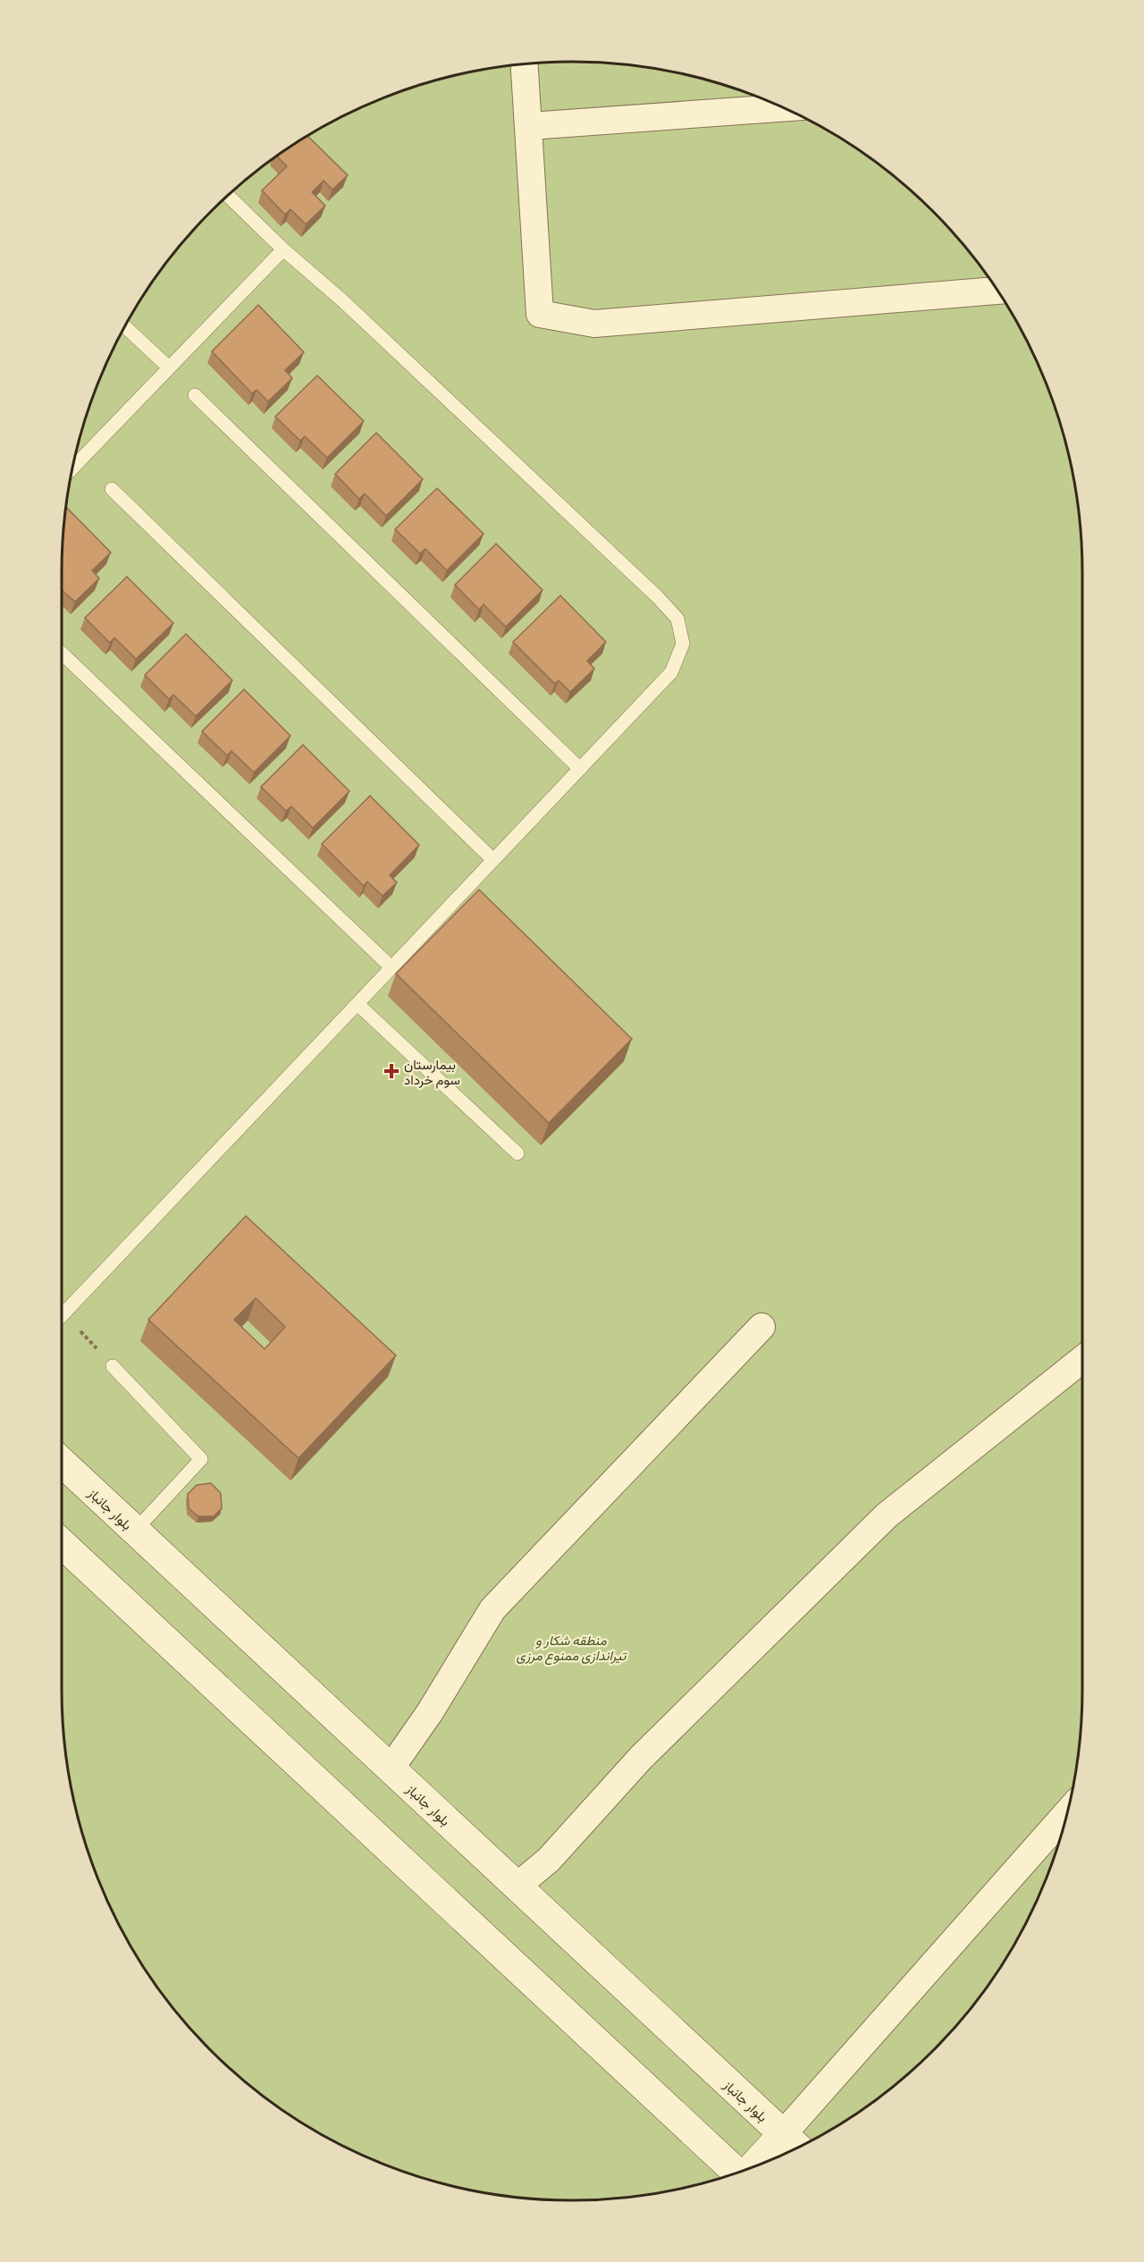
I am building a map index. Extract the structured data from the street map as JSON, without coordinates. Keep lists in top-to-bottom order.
{
  "streets": {
    "main road": ["بلوار جانباز"]
  },
  "parks": ["منطقه شکار و تیراندازی ممنوع مرزی"],
  "places": {
    "health": ["بیمارستان سوم خرداد"]
  }
}
